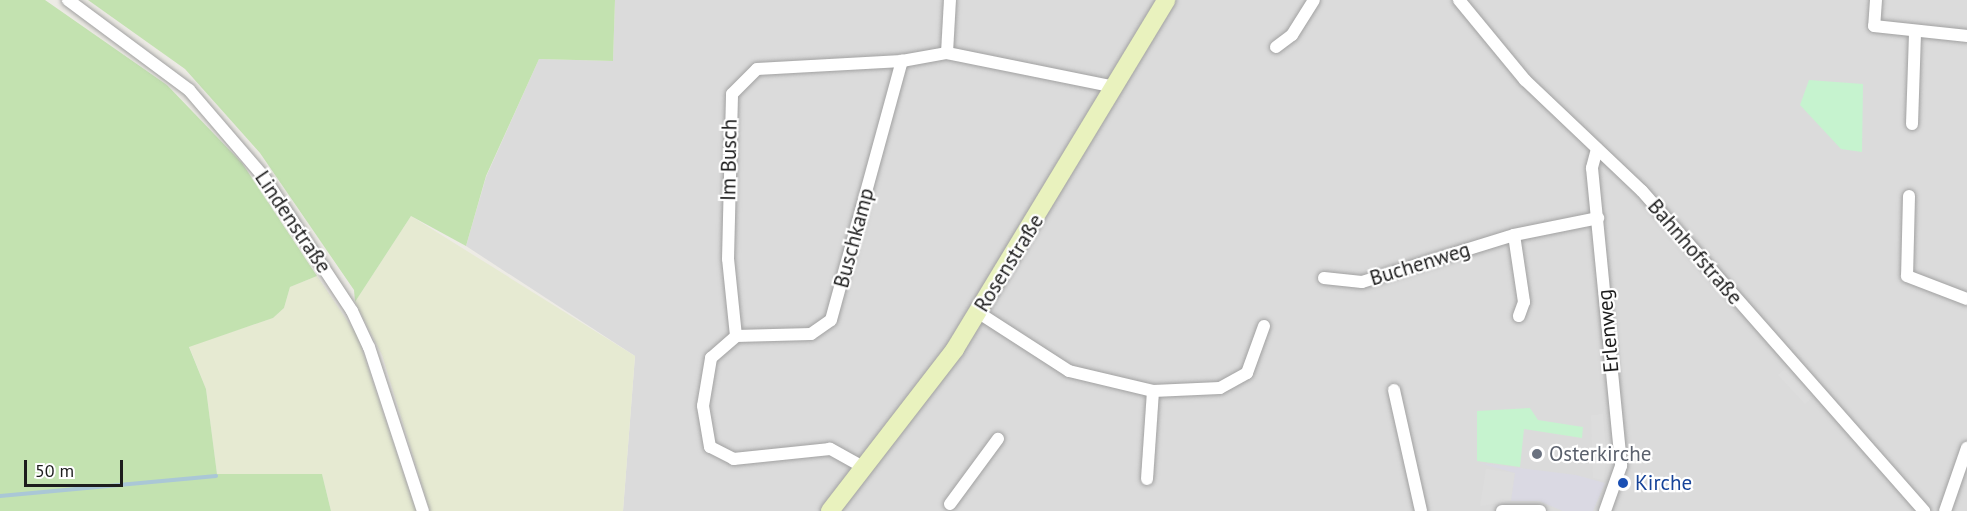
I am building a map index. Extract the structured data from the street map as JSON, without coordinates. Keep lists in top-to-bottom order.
{
  "streets": {
    "main road": ["Rosenstraße"],
    "street": [
      "Im Busch",
      "Lindenstraße",
      "Buschkamp",
      "Bahnhofstraße",
      "Buchenweg",
      "Erlenweg"
    ]
  },
  "crossings": [
    ["Im Busch", "Buschkamp"],
    ["Im Busch", "Rosenstraße"],
    ["Bahnhofstraße", "Erlenweg"],
    ["Buchenweg", "Erlenweg"]
  ],
  "places": ["Osterkirche", "Kirche"],
  "scale_bar": "50 m"
}
